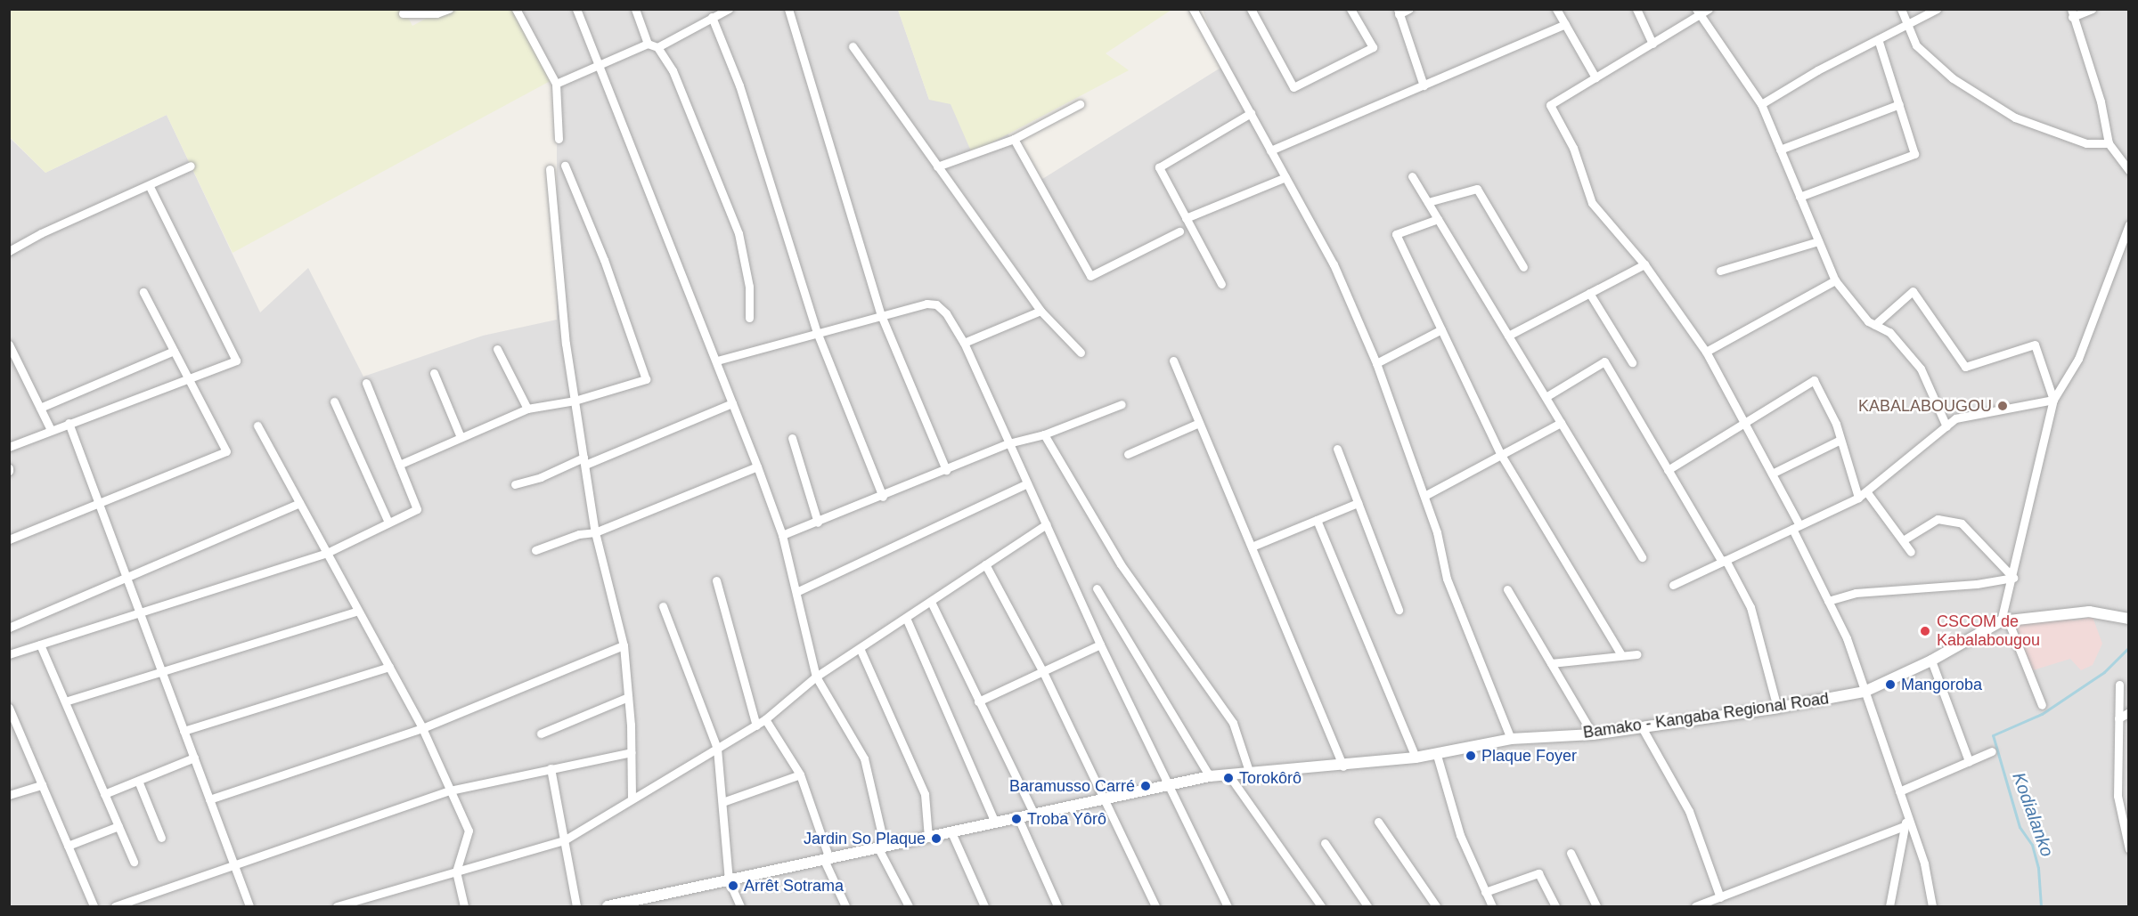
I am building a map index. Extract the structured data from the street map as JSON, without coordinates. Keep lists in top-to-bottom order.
{
  "streets": {
    "street": ["Bamako - Kangaba Regional Road"]
  },
  "water": ["Kodialanko"],
  "places": [
    "KABALABOUGOU",
    "CSCOM de Kabalabougou",
    "Mangoroba",
    "Plaque Foyer",
    "Torokôrô",
    "Baramusso Carré",
    "Troba Yôrô",
    "Jardin So Plaque",
    "Arrêt Sotrama"
  ]
}
